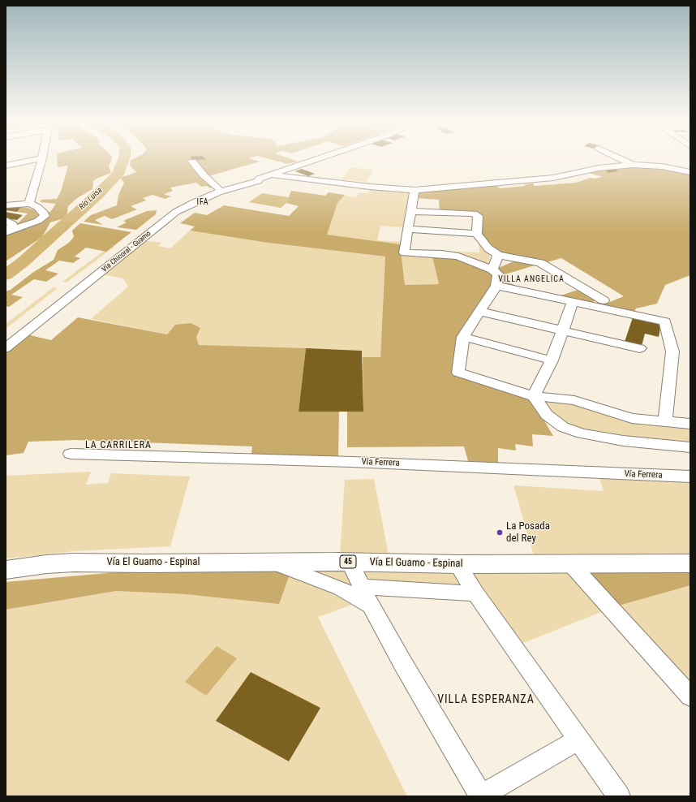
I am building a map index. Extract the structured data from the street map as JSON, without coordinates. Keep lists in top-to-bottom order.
{
  "streets": {
    "main road": ["45", "Vía El Guamo - Espinal"],
    "street": ["Vía Chicoral - Guamo", "Vía Ferrera"]
  },
  "districts": [
    "IFA",
    "VILLA ANGELICA",
    "LA CARRILERA",
    "VILLA ESPERANZA"
  ],
  "water": ["Río Luisa"],
  "places": ["La Posada del Rey"]
}
